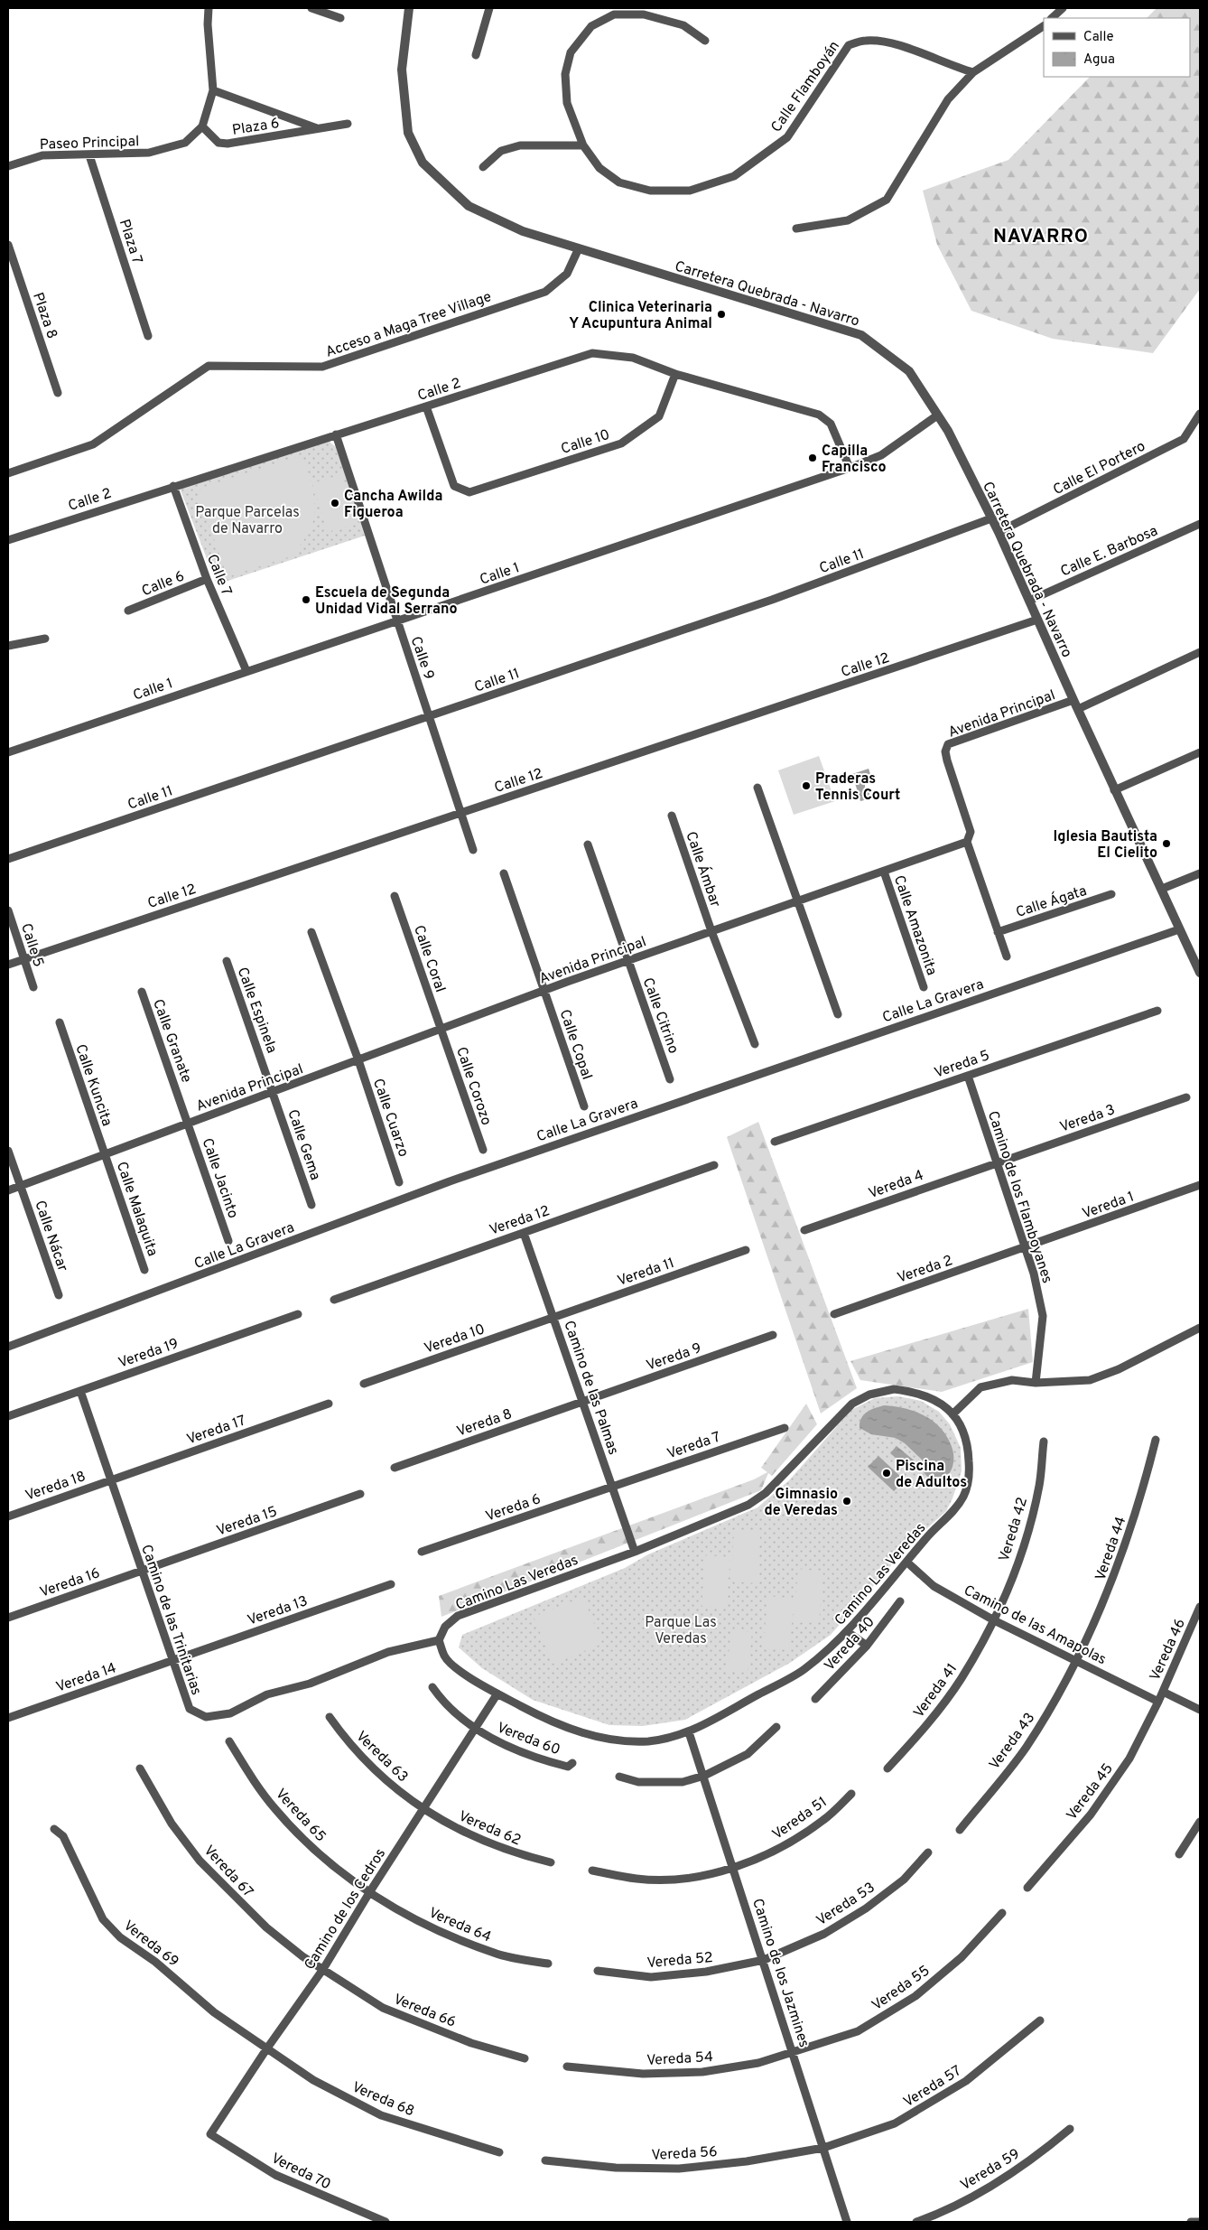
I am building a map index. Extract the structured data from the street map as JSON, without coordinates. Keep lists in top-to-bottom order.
{
  "streets": {
    "street": [
      "Calle Flamboyán",
      "Plaza 6",
      "Paseo Principal",
      "Plaza 7",
      "Carretera Quebrada - Navarro",
      "Plaza 8",
      "Acceso a Maga Tree Village",
      "Calle 2",
      "Calle 10",
      "Calle El Portero",
      "Calle E. Barbosa",
      "Calle 11",
      "Calle 1",
      "Calle 7",
      "Calle 6",
      "Calle 9",
      "Calle 12",
      "Avenida Principal",
      "Calle Ámbar",
      "Calle Ágata",
      "Calle Amazonita",
      "Calle 5",
      "Calle Coral",
      "Calle La Gravera",
      "Calle Espinela",
      "Calle Citrino",
      "Calle Granate",
      "Calle Copal",
      "Vereda 5",
      "Calle Kuncita",
      "Calle Corozo",
      "Calle Cuarzo",
      "Vereda 3",
      "Calle Gema",
      "Calle Jacinto",
      "Vereda 4",
      "Camino de los Flamboyanes",
      "Vereda 1",
      "Calle Malaquita",
      "Vereda 12",
      "Calle Nácar",
      "Vereda 2",
      "Vereda 11",
      "Vereda 10",
      "Vereda 19",
      "Vereda 9",
      "Camino de las Palmas",
      "Vereda 8",
      "Vereda 17",
      "Vereda 7",
      "Vereda 18",
      "Vereda 6",
      "Vereda 15",
      "Vereda 42",
      "Vereda 44",
      "Camino Las Veredas",
      "Vereda 16",
      "Vereda 13",
      "Camino de las Trinitarias",
      "Camino de las Amapolas",
      "Vereda 40",
      "Vereda 46",
      "Vereda 14",
      "Vereda 41",
      "Vereda 60",
      "Vereda 43",
      "Vereda 63",
      "Vereda 45",
      "Vereda 65",
      "Vereda 51",
      "Vereda 62",
      "Vereda 67",
      "Vereda 53",
      "Camino de los Cedros",
      "Vereda 64",
      "Vereda 69",
      "Vereda 52",
      "Camino de los Jazmines",
      "Vereda 55",
      "Vereda 66",
      "Vereda 54",
      "Vereda 57",
      "Vereda 68",
      "Vereda 56",
      "Vereda 59",
      "Vereda 70"
    ]
  },
  "crossings": [
    ["Plaza 6", "Paseo Principal"],
    ["Paseo Principal", "Plaza 7"],
    ["Carretera Quebrada - Navarro", "Acceso a Maga Tree Village"],
    ["Carretera Quebrada - Navarro", "Calle El Portero"],
    ["Carretera Quebrada - Navarro", "Calle E. Barbosa"],
    ["Carretera Quebrada - Navarro", "Calle 11"],
    ["Carretera Quebrada - Navarro", "Calle 1"],
    ["Carretera Quebrada - Navarro", "Calle 12"],
    ["Carretera Quebrada - Navarro", "Avenida Principal"],
    ["Carretera Quebrada - Navarro", "Calle La Gravera"],
    ["Calle 2", "Calle 10"],
    ["Calle 2", "Calle 1"],
    ["Calle 2", "Calle 7"],
    ["Calle 2", "Calle 9"],
    ["Calle 11", "Calle 9"],
    ["Calle 1", "Calle 7"],
    ["Calle 1", "Calle 9"],
    ["Calle 7", "Calle 6"],
    ["Calle 9", "Calle 12"],
    ["Calle 12", "Calle 5"],
    ["Avenida Principal", "Calle Ámbar"],
    ["Avenida Principal", "Calle Amazonita"],
    ["Avenida Principal", "Calle Coral"],
    ["Avenida Principal", "Calle Espinela"],
    ["Avenida Principal", "Calle Citrino"],
    ["Avenida Principal", "Calle Granate"],
    ["Avenida Principal", "Calle Copal"],
    ["Avenida Principal", "Calle Kuncita"],
    ["Avenida Principal", "Calle Corozo"],
    ["Avenida Principal", "Calle Cuarzo"],
    ["Avenida Principal", "Calle Gema"],
    ["Avenida Principal", "Calle Jacinto"],
    ["Avenida Principal", "Calle Malaquita"],
    ["Avenida Principal", "Calle Nácar"],
    ["Calle Coral", "Calle Corozo"],
    ["Calle Espinela", "Calle Gema"],
    ["Calle Granate", "Calle Jacinto"],
    ["Vereda 5", "Camino de los Flamboyanes"],
    ["Calle Kuncita", "Calle Malaquita"],
    ["Vereda 3", "Vereda 4"],
    ["Vereda 3", "Camino de los Flamboyanes"],
    ["Vereda 4", "Camino de los Flamboyanes"],
    ["Camino de los Flamboyanes", "Vereda 1"],
    ["Camino de los Flamboyanes", "Vereda 2"],
    ["Vereda 1", "Vereda 2"],
    ["Vereda 12", "Camino de las Palmas"],
    ["Vereda 11", "Vereda 10"],
    ["Vereda 11", "Camino de las Palmas"],
    ["Vereda 10", "Camino de las Palmas"],
    ["Vereda 19", "Camino de las Trinitarias"],
    ["Vereda 9", "Camino de las Palmas"],
    ["Vereda 9", "Vereda 8"],
    ["Camino de las Palmas", "Vereda 8"],
    ["Camino de las Palmas", "Vereda 7"],
    ["Camino de las Palmas", "Vereda 6"],
    ["Camino de las Palmas", "Camino Las Veredas"],
    ["Vereda 17", "Vereda 18"],
    ["Vereda 17", "Camino de las Trinitarias"],
    ["Vereda 7", "Vereda 6"],
    ["Vereda 18", "Camino de las Trinitarias"],
    ["Vereda 15", "Vereda 16"],
    ["Vereda 15", "Camino de las Trinitarias"],
    ["Vereda 42", "Camino de las Amapolas"],
    ["Vereda 42", "Vereda 41"],
    ["Vereda 44", "Camino de las Amapolas"],
    ["Vereda 44", "Vereda 43"],
    ["Camino Las Veredas", "Camino de las Trinitarias"],
    ["Camino Las Veredas", "Camino de las Amapolas"],
    ["Camino Las Veredas", "Camino de los Cedros"],
    ["Camino Las Veredas", "Camino de los Jazmines"],
    ["Vereda 16", "Camino de las Trinitarias"],
    ["Vereda 13", "Camino de las Trinitarias"],
    ["Vereda 13", "Vereda 14"],
    ["Camino de las Trinitarias", "Vereda 14"],
    ["Camino de las Amapolas", "Vereda 46"],
    ["Camino de las Amapolas", "Vereda 41"],
    ["Camino de las Amapolas", "Vereda 43"],
    ["Camino de las Amapolas", "Vereda 45"],
    ["Vereda 46", "Vereda 45"],
    ["Vereda 60", "Camino de los Cedros"],
    ["Vereda 63", "Vereda 62"],
    ["Vereda 63", "Camino de los Cedros"],
    ["Vereda 65", "Camino de los Cedros"],
    ["Vereda 65", "Vereda 64"],
    ["Vereda 51", "Camino de los Jazmines"],
    ["Vereda 62", "Camino de los Cedros"],
    ["Vereda 67", "Camino de los Cedros"],
    ["Vereda 67", "Vereda 66"],
    ["Vereda 53", "Vereda 52"],
    ["Vereda 53", "Camino de los Jazmines"],
    ["Camino de los Cedros", "Vereda 64"],
    ["Camino de los Cedros", "Vereda 69"],
    ["Camino de los Cedros", "Vereda 66"],
    ["Camino de los Cedros", "Vereda 68"],
    ["Camino de los Cedros", "Vereda 70"],
    ["Vereda 69", "Vereda 68"],
    ["Vereda 52", "Camino de los Jazmines"],
    ["Camino de los Jazmines", "Vereda 55"],
    ["Camino de los Jazmines", "Vereda 54"],
    ["Camino de los Jazmines", "Vereda 57"],
    ["Camino de los Jazmines", "Vereda 56"],
    ["Vereda 55", "Vereda 54"],
    ["Vereda 57", "Vereda 56"]
  ],
  "districts": ["NAVARRO"],
  "parks": ["Parque Parcelas de Navarro", "Parque Las Veredas"],
  "places": [
    "Clinica Veterinaria Y Acupuntura Animal",
    "Capilla Francisco",
    "Cancha Awilda Figueroa",
    "Escuela de Segunda Unidad Vidal Serrano",
    "Praderas Tennis Court",
    "Iglesia Bautista El Cielito",
    "Piscina de Adultos",
    "Gimnasio de Veredas"
  ],
  "legend": ["Calle", "Agua"]
}
